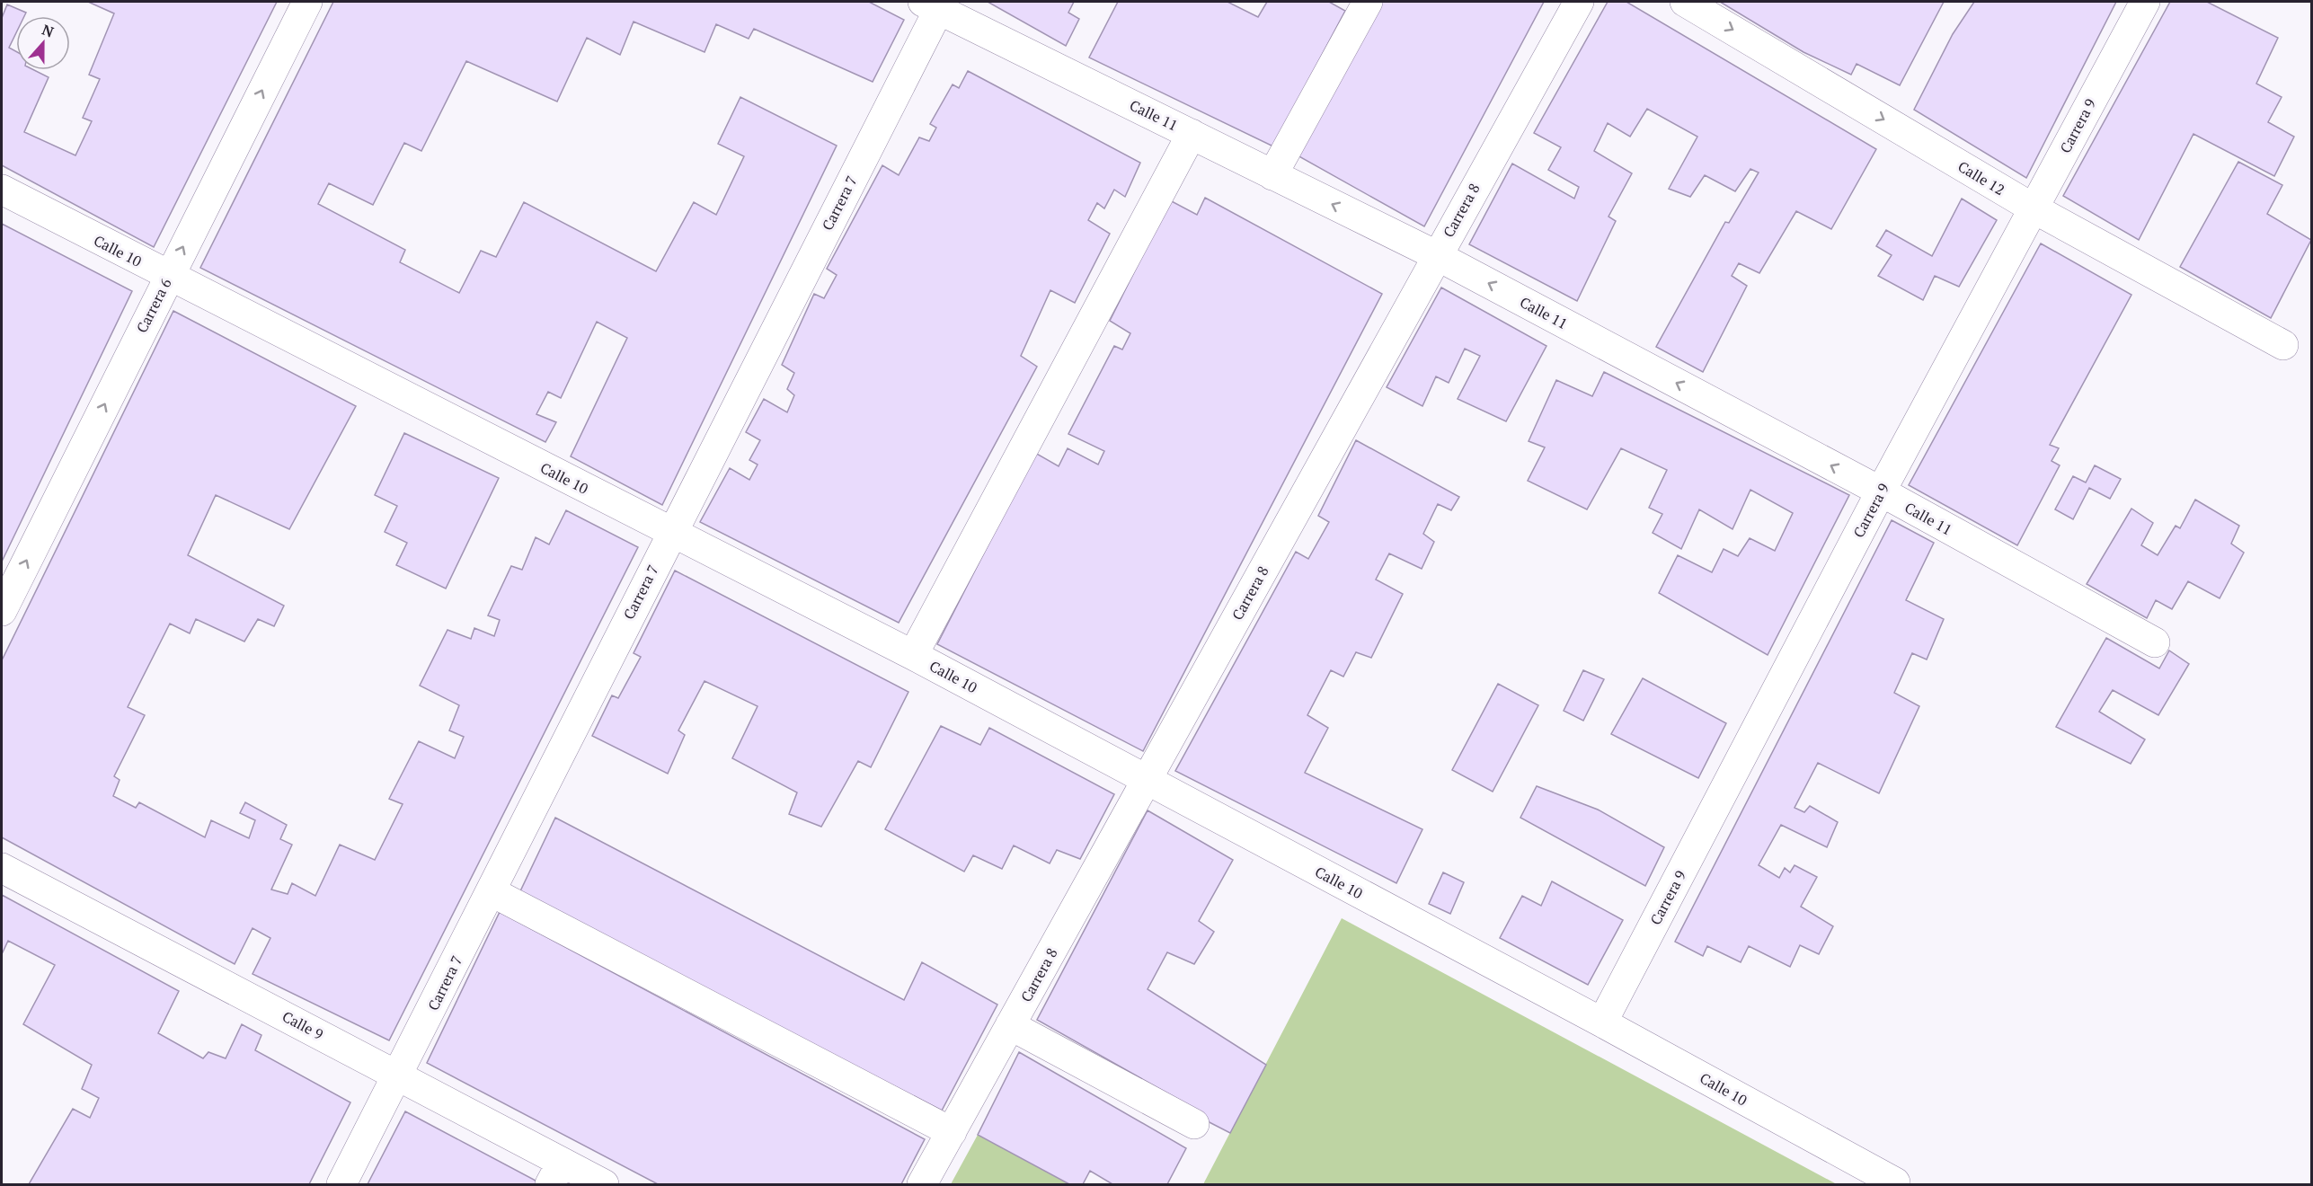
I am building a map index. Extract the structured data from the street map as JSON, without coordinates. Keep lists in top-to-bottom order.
{
  "streets": {
    "street": [
      "Calle 11",
      "Carrera 9",
      "Calle 12",
      "Carrera 7",
      "Carrera 8",
      "Calle 10",
      "Carrera 6",
      "Calle 9"
    ]
  },
  "crossings": [
    ["Calle 11", "Carrera 9"],
    ["Calle 11", "Carrera 7"],
    ["Calle 11", "Carrera 8"],
    ["Carrera 9", "Calle 12"],
    ["Carrera 9", "Calle 10"],
    ["Carrera 7", "Calle 10"],
    ["Carrera 7", "Calle 9"],
    ["Carrera 8", "Calle 10"],
    ["Calle 10", "Carrera 6"]
  ],
  "one_way": ["Calle 11", "Calle 12", "Carrera 6"],
  "north": "top"
}
